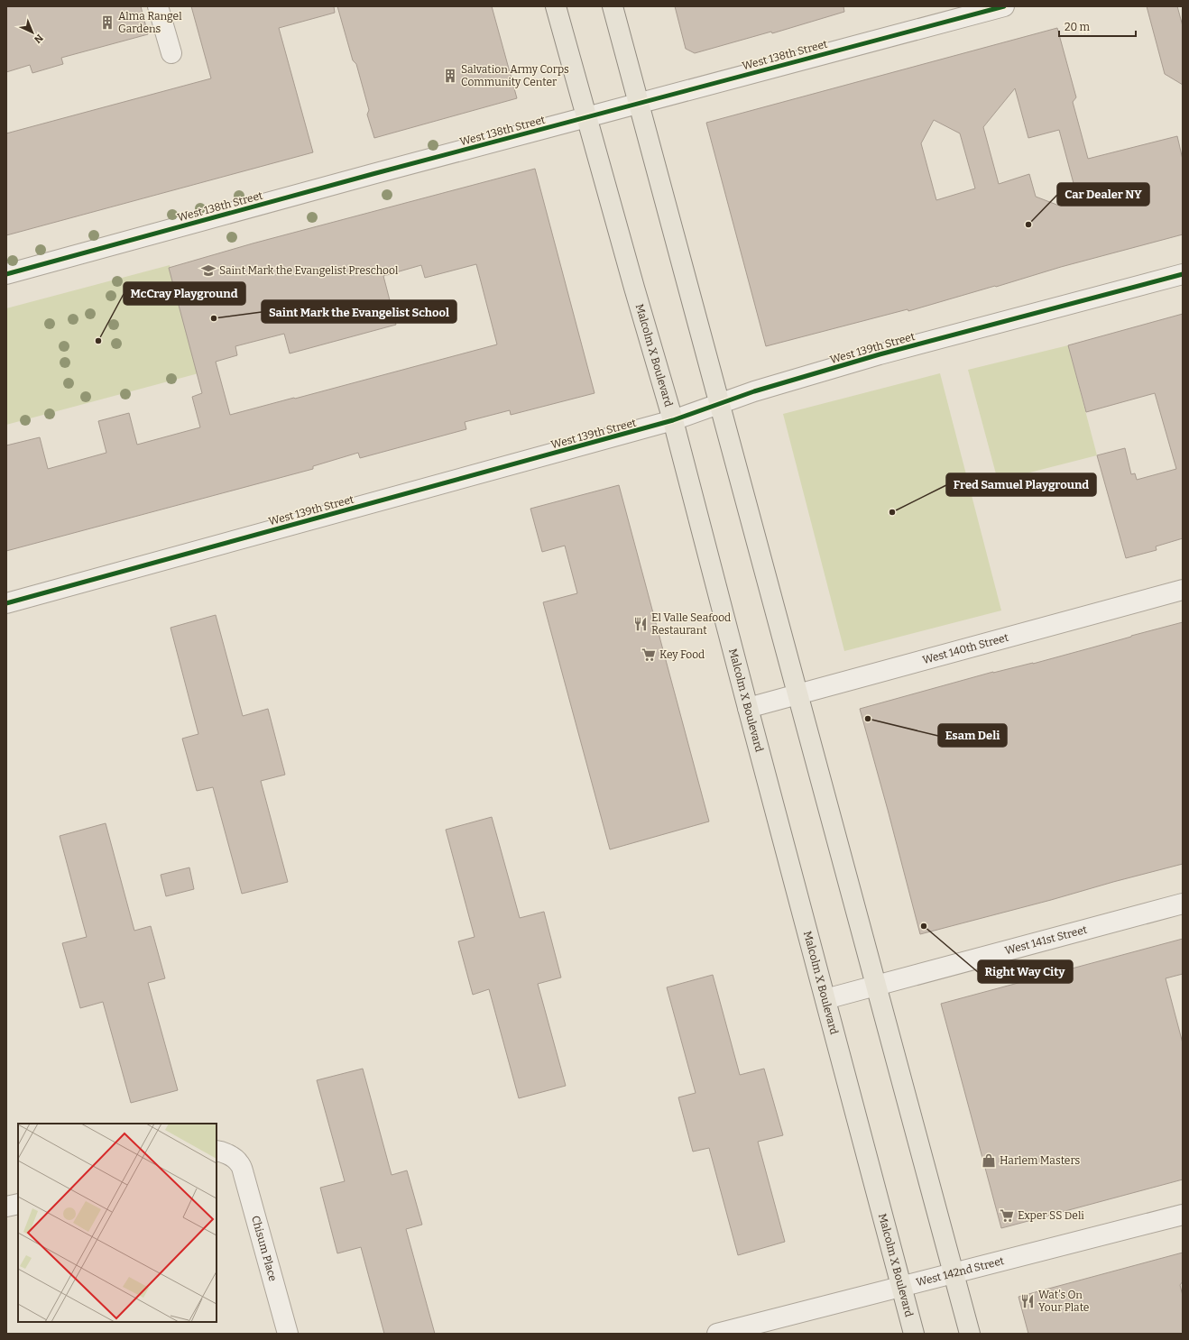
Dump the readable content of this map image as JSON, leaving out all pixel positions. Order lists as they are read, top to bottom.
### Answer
{
  "streets": {
    "main road": ["Malcolm X Boulevard"],
    "street": [
      "West 138th Street",
      "West 139th Street",
      "West 140th Street",
      "West 141st Street",
      "Chisum Place",
      "West 142nd Street"
    ]
  },
  "crossings": [
    ["West 138th Street", "Malcolm X Boulevard"],
    ["West 139th Street", "Malcolm X Boulevard"],
    ["Malcolm X Boulevard", "West 140th Street"],
    ["Malcolm X Boulevard", "West 141st Street"],
    ["Malcolm X Boulevard", "West 142nd Street"]
  ],
  "places": {
    "building": ["Alma Rangel Gardens", "Salvation Army Corps Community Center"],
    "other": [
      "Car Dealer NY",
      "Saint Mark the Evangelist School",
      "McCray Playground",
      "Fred Samuel Playground",
      "Esam Deli",
      "Right Way City"
    ],
    "school or university": ["Saint Mark the Evangelist Preschool"],
    "restaurant": ["El Valle Seafood Restaurant", "Wat's On Your Plate"],
    "supermarket": ["Key Food", "Exper SS Deli"],
    "shop": ["Harlem Masters"]
  },
  "scale_bar": "20 m",
  "north": "bottom right"
}
